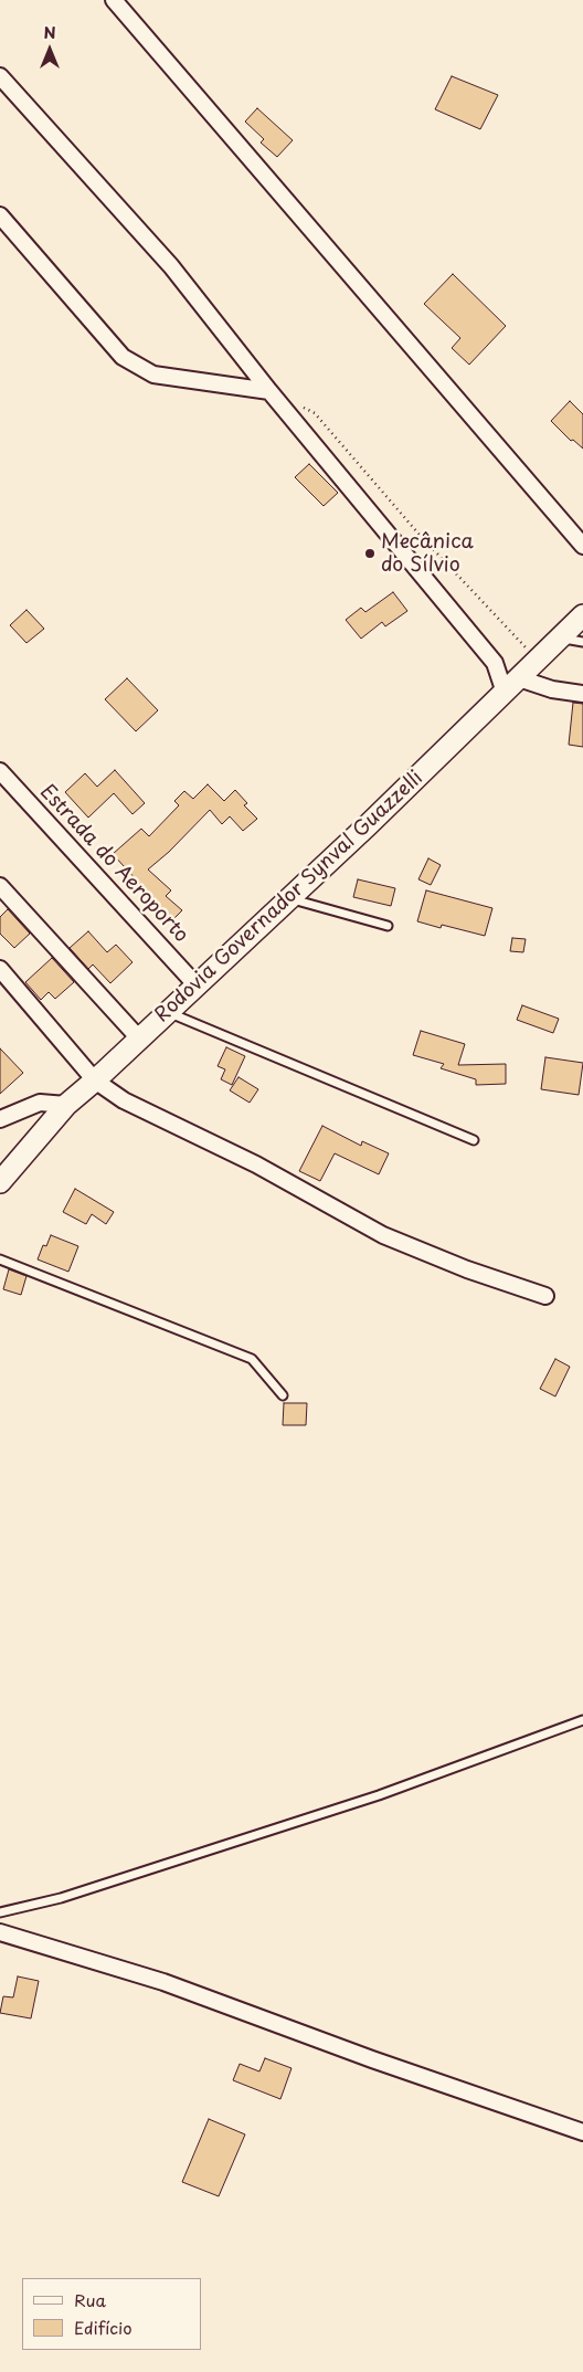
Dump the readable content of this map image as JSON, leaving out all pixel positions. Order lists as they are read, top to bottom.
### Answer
{
  "streets": {
    "main road": ["Rodovia Governador Synval Guazzelli"],
    "street": ["Estrada do Aeroporto"]
  },
  "crossings": [
    ["Estrada do Aeroporto", "Rodovia Governador Synval Guazzelli"]
  ],
  "places": ["Mecânica do Sílvio"],
  "legend": ["Rua", "Edifício"],
  "north": "top"
}
